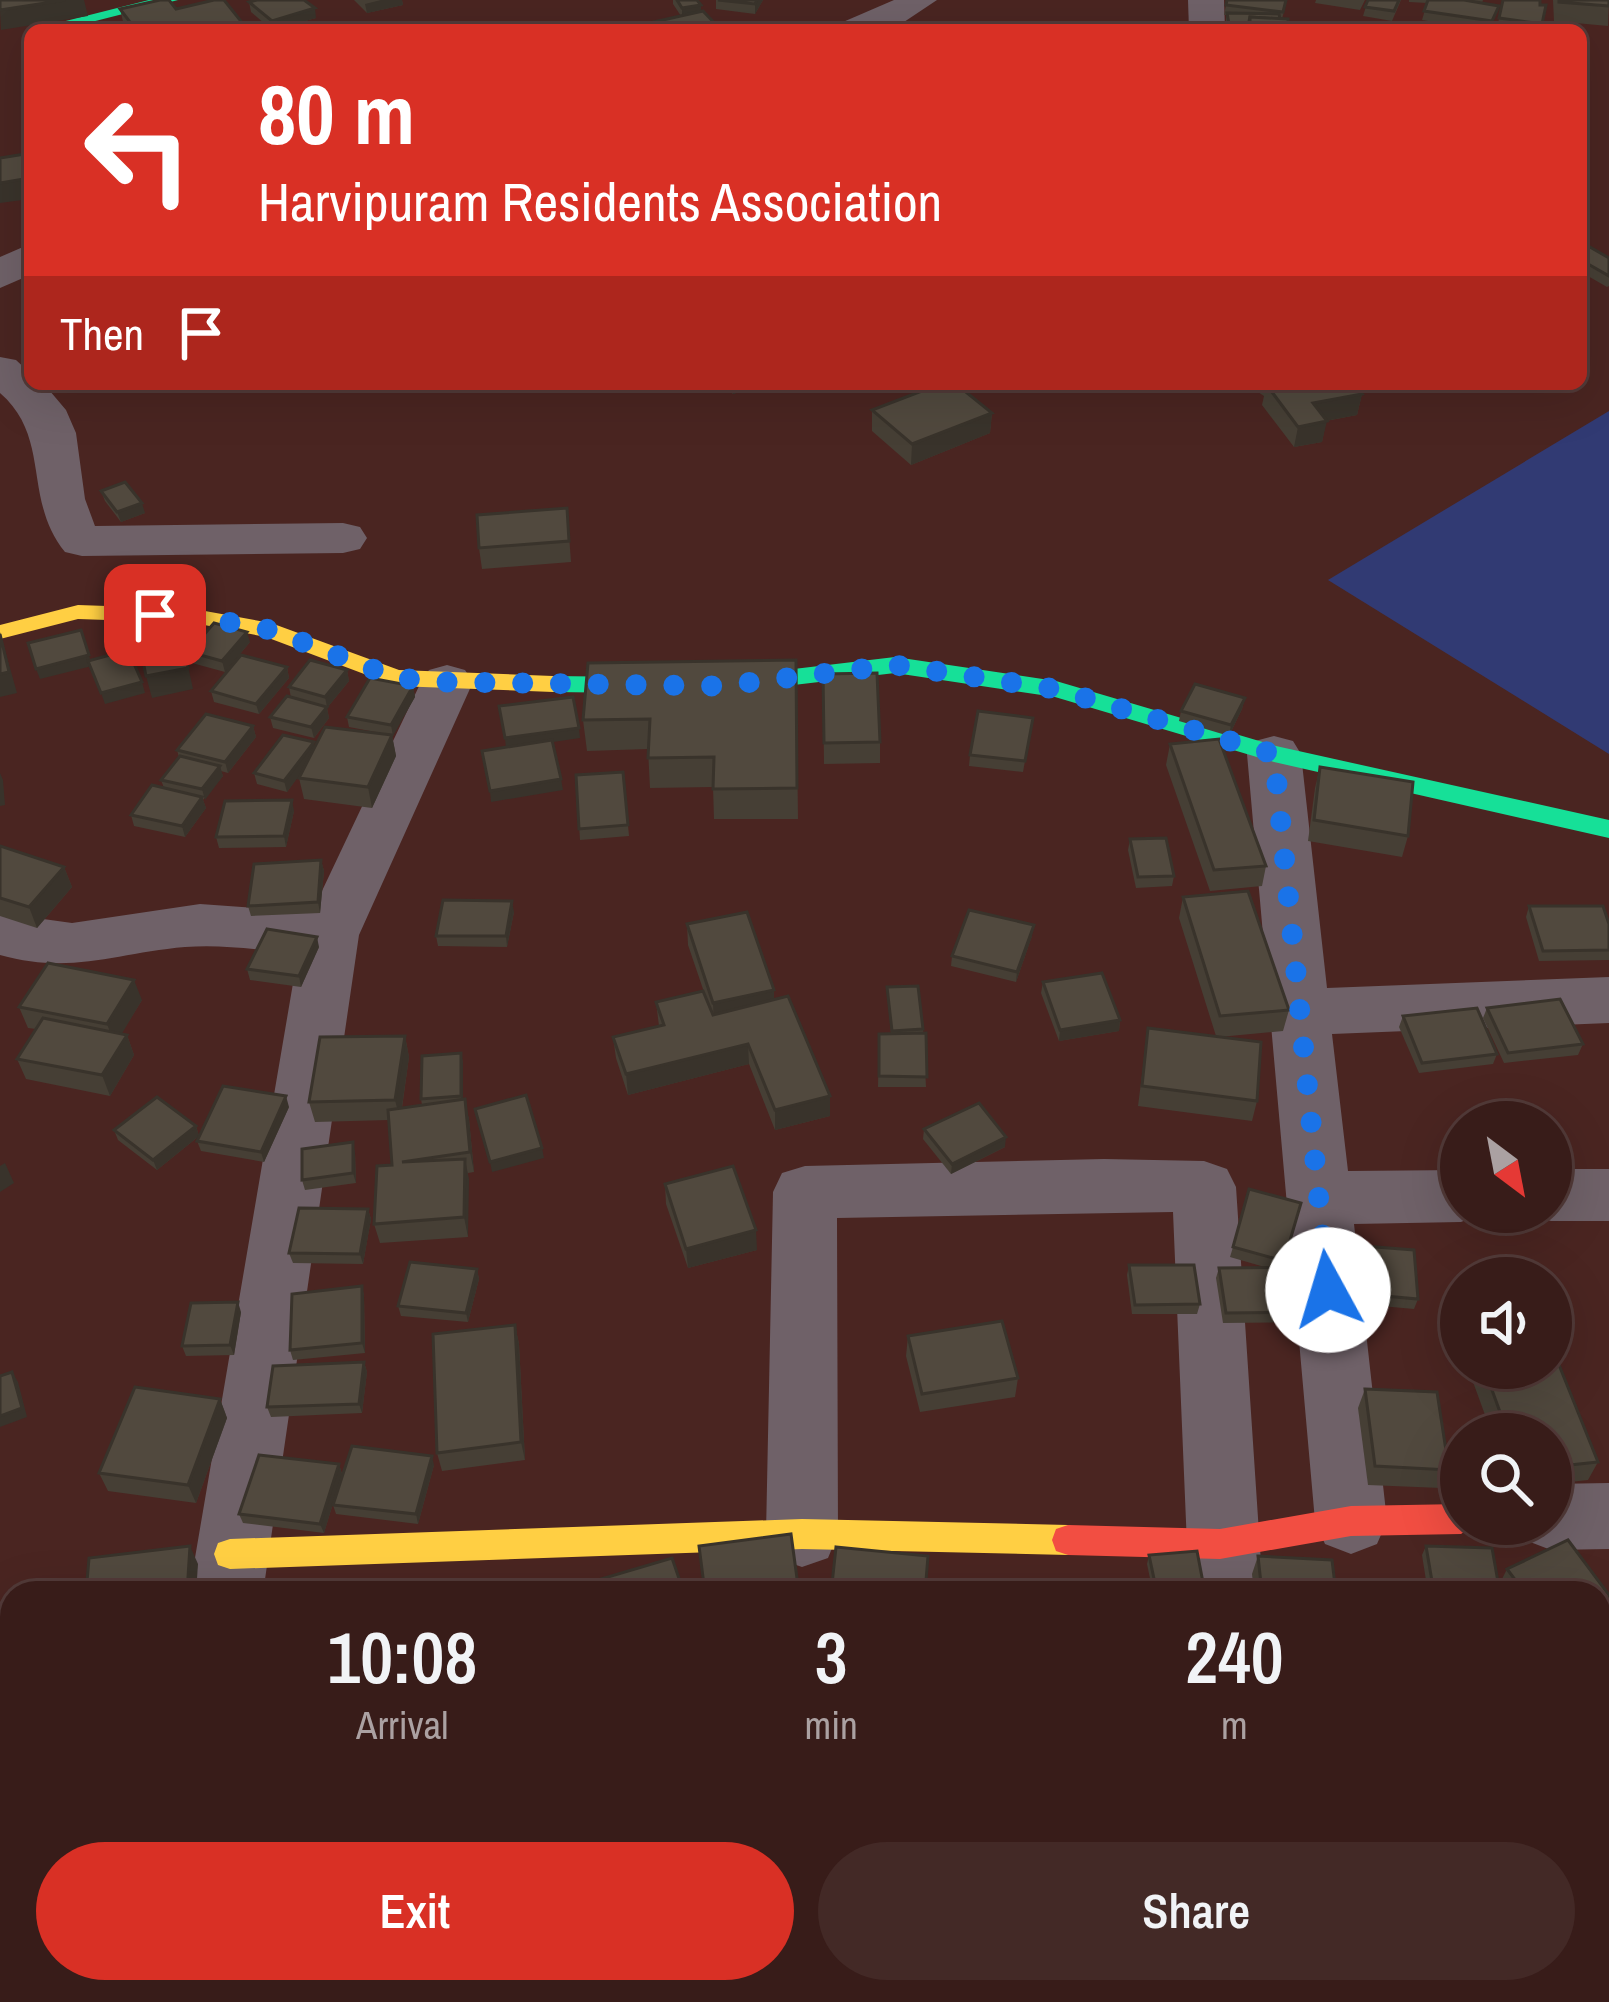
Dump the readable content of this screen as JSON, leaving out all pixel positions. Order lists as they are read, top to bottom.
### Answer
{
  "north": "bottom right",
  "page": {
    "turn": ["80 m", "Harvipuram Residents Association"],
    "then": "Then",
    "eta": [
      "10:08",
      "Arrival",
      "3",
      "min",
      "240",
      "m"
    ],
    "buttons": ["Exit", "Share"]
  }
}
